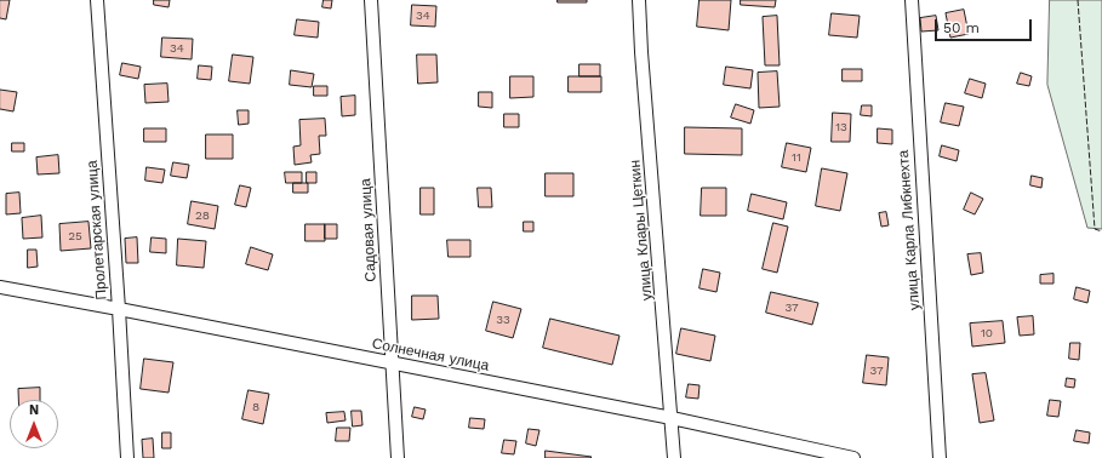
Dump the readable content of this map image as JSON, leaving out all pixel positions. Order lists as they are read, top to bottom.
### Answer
{
  "streets": {
    "street": [
      "Пролетарская улица",
      "Садовая улица",
      "улица Клары Цеткин",
      "улица Карла Либкнехта",
      "Солнечная улица"
    ]
  },
  "crossings": [
    ["Пролетарская улица", "Солнечная улица"],
    ["Садовая улица", "Солнечная улица"],
    ["улица Клары Цеткин", "Солнечная улица"]
  ],
  "house_numbers": [
    "34",
    "34",
    "13",
    "11",
    "28",
    "25",
    "37",
    "33",
    "10",
    "37",
    "8"
  ],
  "scale_bar": "50 m",
  "north": "top"
}
